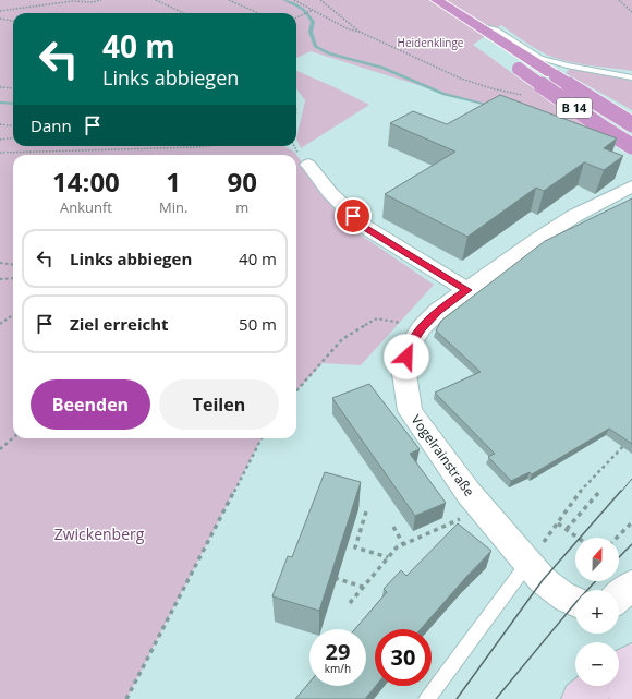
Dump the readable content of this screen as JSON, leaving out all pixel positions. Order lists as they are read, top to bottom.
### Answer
{
  "streets": {
    "highway": ["B 14"],
    "street": ["Vogelrainstraße"]
  },
  "parks": ["Heidenklinge", "Zwickenberg"],
  "north": "top",
  "page": {
    "turn": ["40 m", "Links abbiegen"],
    "then": "Dann",
    "eta": [
      "14:00",
      "Ankunft",
      "1",
      "Min.",
      "90",
      "m"
    ],
    "list": [
      {
        "name": "Links abbiegen",
        "value": "40 m"
      },
      {
        "name": "Ziel erreicht",
        "value": "50 m"
      }
    ],
    "buttons": ["Beenden", "Teilen"],
    "map_buttons": ["+", "−"],
    "speed": "29 km/h",
    "limit": "30"
  }
}
